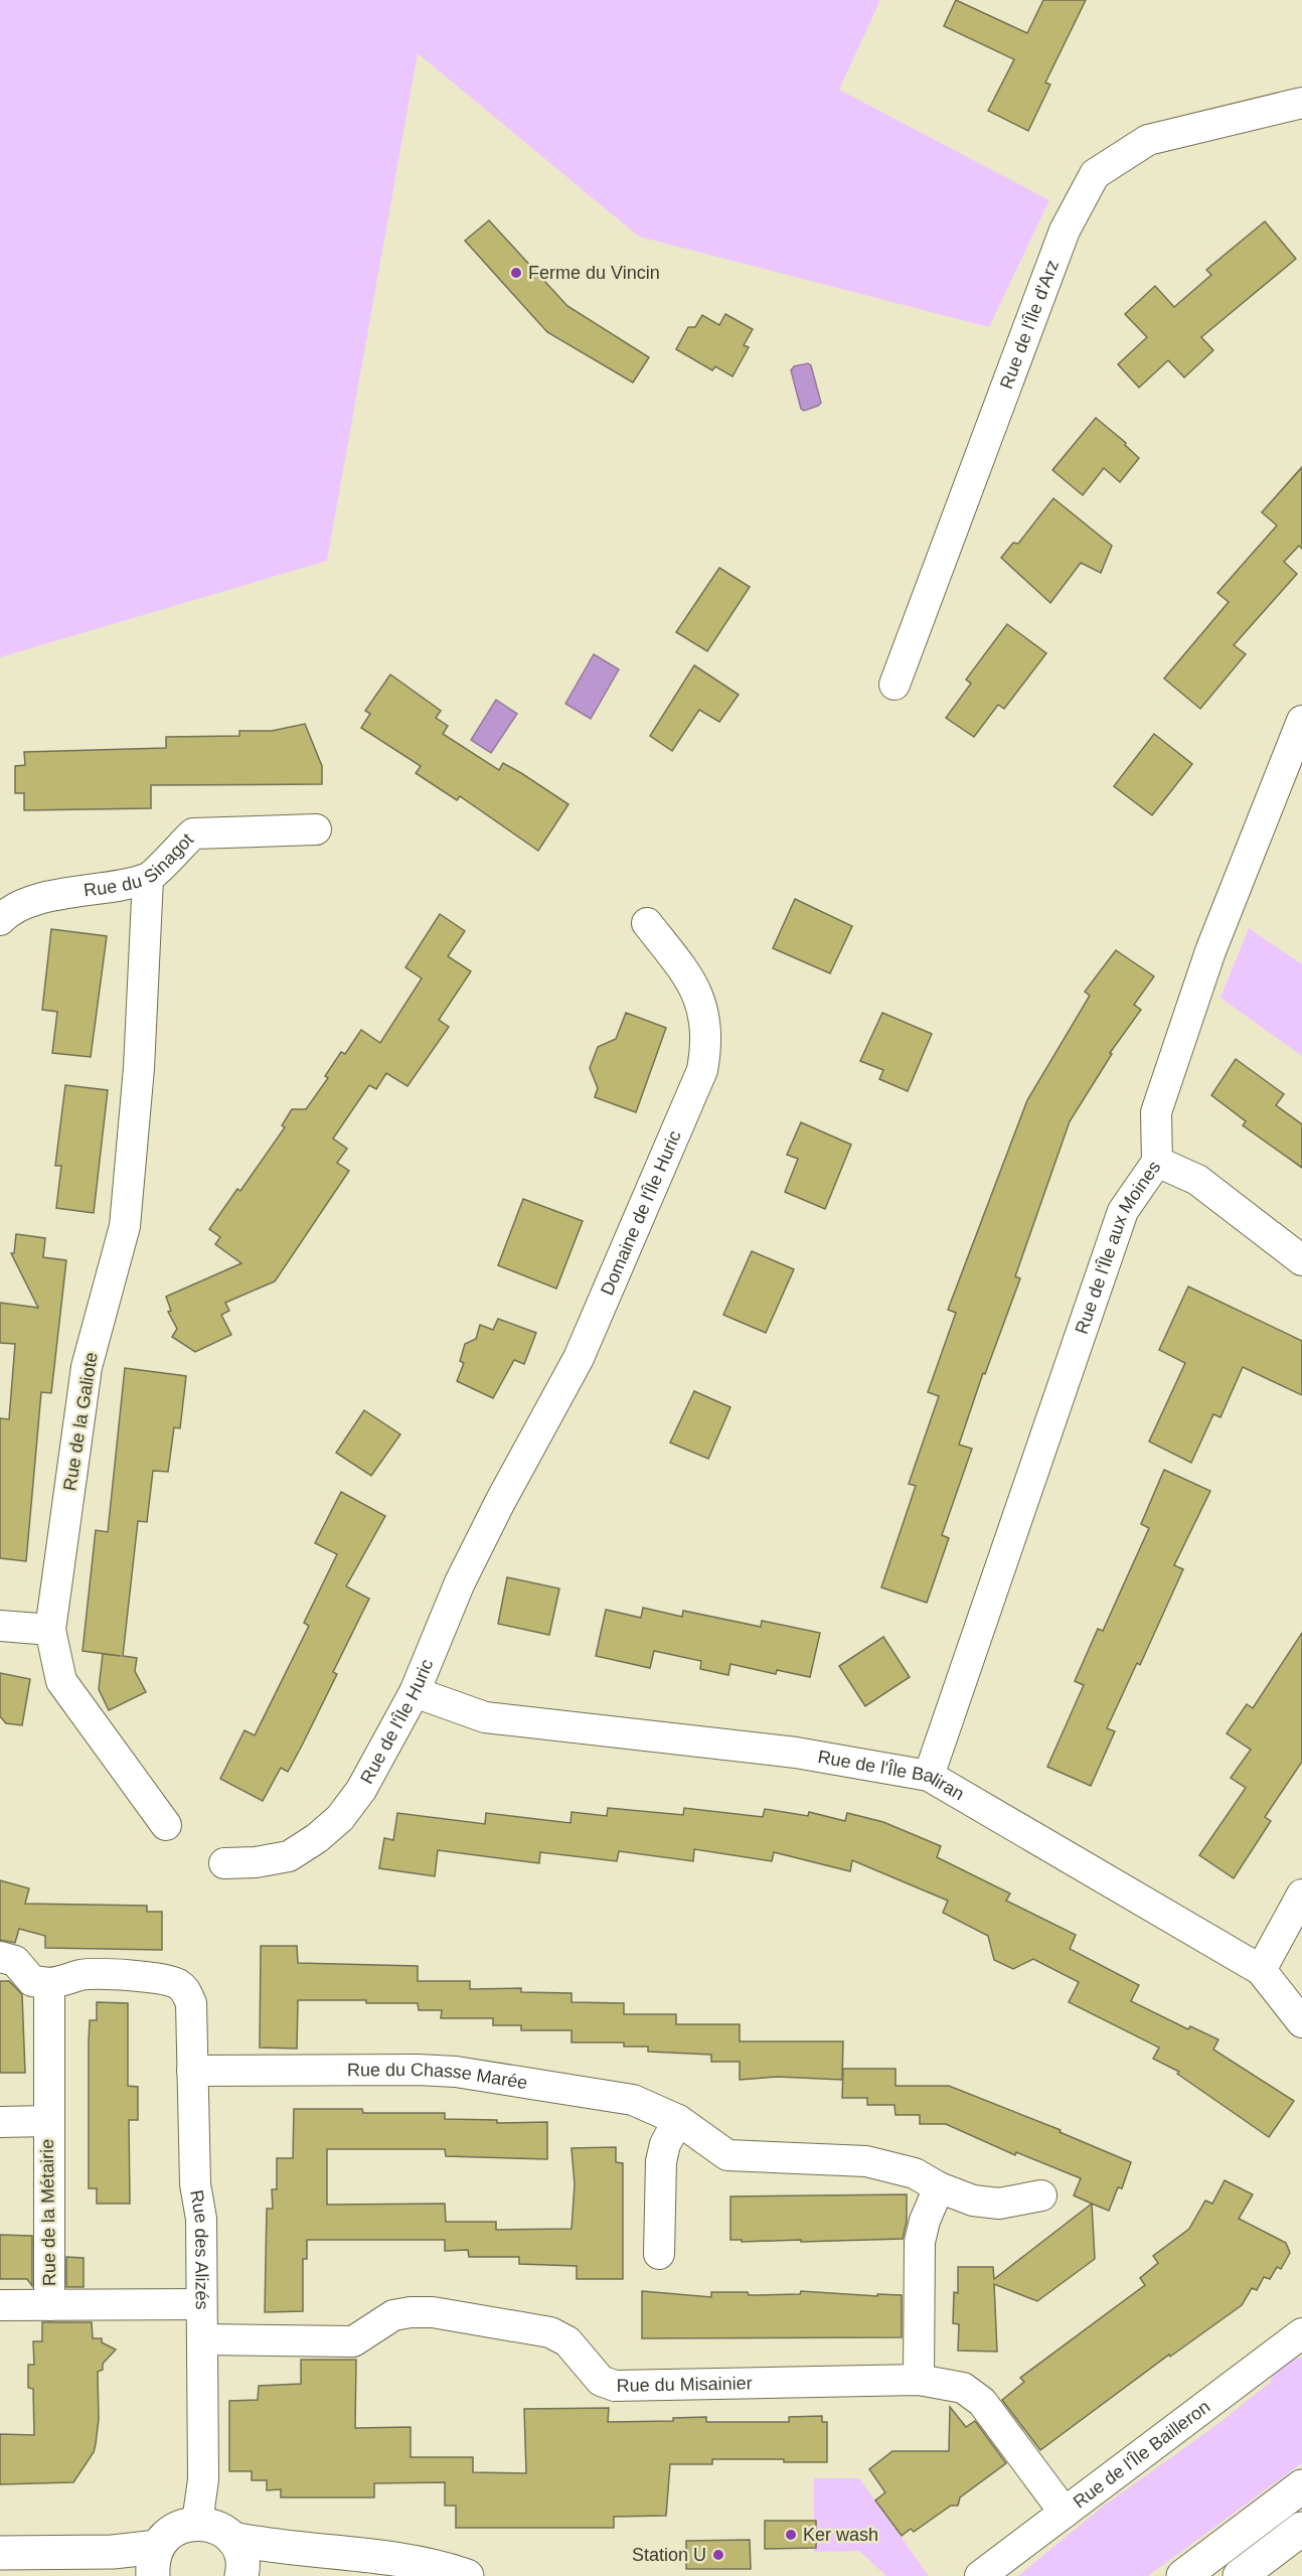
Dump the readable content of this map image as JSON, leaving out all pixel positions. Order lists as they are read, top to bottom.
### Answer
{
  "streets": {
    "street": [
      "Rue de l'Île d'Arz",
      "Rue du Sinagot",
      "Domaine de l'Île Huric",
      "Rue de l'Île aux Moines",
      "Rue de la Galiote",
      "Rue de l'Île Huric",
      "Rue de l'Île Baliran",
      "Rue du Chasse Marée",
      "Rue de la Métairie",
      "Rue des Alizés",
      "Rue du Misainier",
      "Rue de l'Île Bailleron"
    ]
  },
  "crossings": [
    ["Rue du Sinagot", "Rue de la Galiote"],
    ["Domaine de l'Île Huric", "Rue de l'Île Huric"],
    ["Rue de l'Île aux Moines", "Rue de l'Île Baliran"],
    ["Rue de l'Île Huric", "Rue de l'Île Baliran"],
    ["Rue du Chasse Marée", "Rue des Alizés"],
    ["Rue de la Métairie", "Rue des Alizés"],
    ["Rue des Alizés", "Rue du Misainier"],
    ["Rue du Misainier", "Rue de l'Île Bailleron"]
  ],
  "places": ["Ferme du Vincin", "Ker wash", "Station U"]
}
